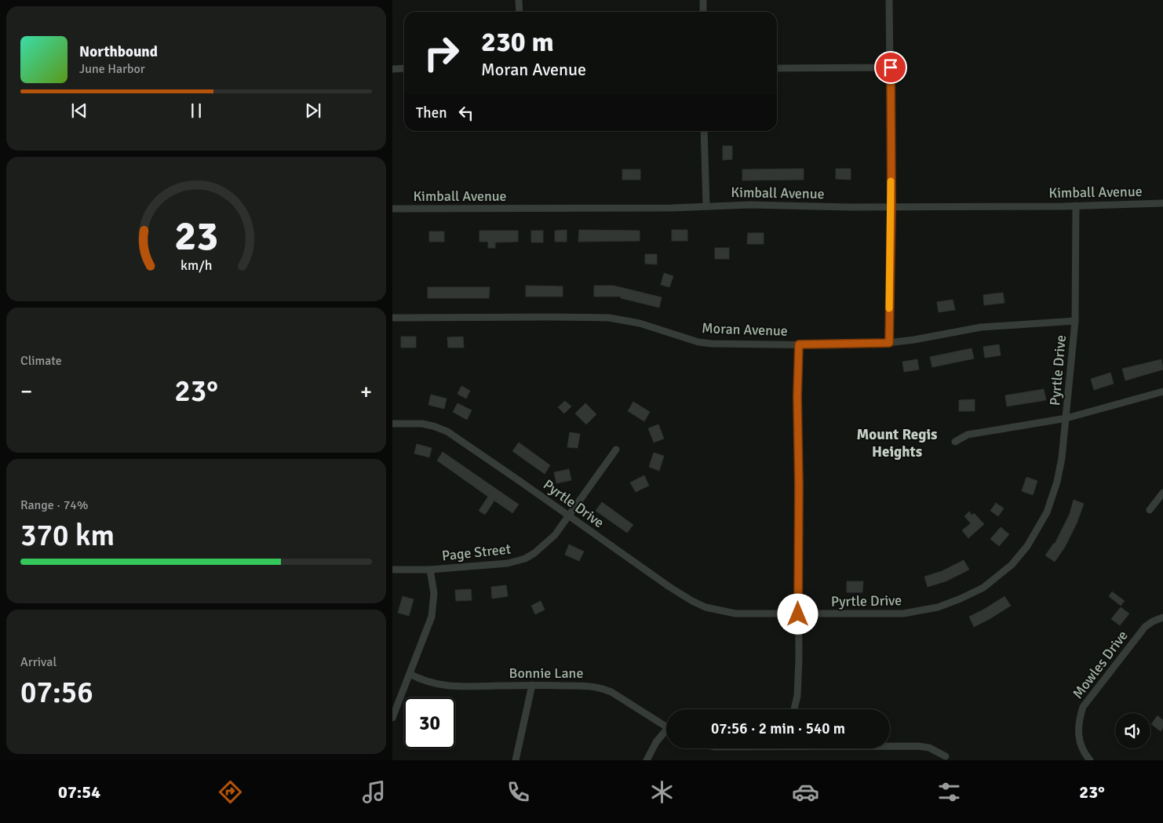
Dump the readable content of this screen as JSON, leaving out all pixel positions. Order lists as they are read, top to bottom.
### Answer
{
  "streets": {
    "street": [
      "Kimball Avenue",
      "Moran Avenue",
      "Pyrtle Drive",
      "Page Street",
      "Mowles Drive",
      "Bonnie Lane"
    ]
  },
  "crossings": [
    ["Kimball Avenue", "Pyrtle Drive"],
    ["Moran Avenue", "Pyrtle Drive"],
    ["Pyrtle Drive", "Page Street"]
  ],
  "districts": ["Mount Regis Heights"],
  "page": {
    "turn": ["230 m", "Moran Avenue"],
    "song": ["Northbound", "June Harbor"],
    "then": "Then",
    "tile": [
      "Climate",
      ["Range · 74%", "370 km"],
      ["Arrival", "07:56"]
    ],
    "heat": ["−", "23°", "+"],
    "limit": "30",
    "trip": "07:56 · 2 min · 540 m",
    "tabs": ["07:54", "23°"],
    "gauge": ["23", "km/h"]
  }
}
